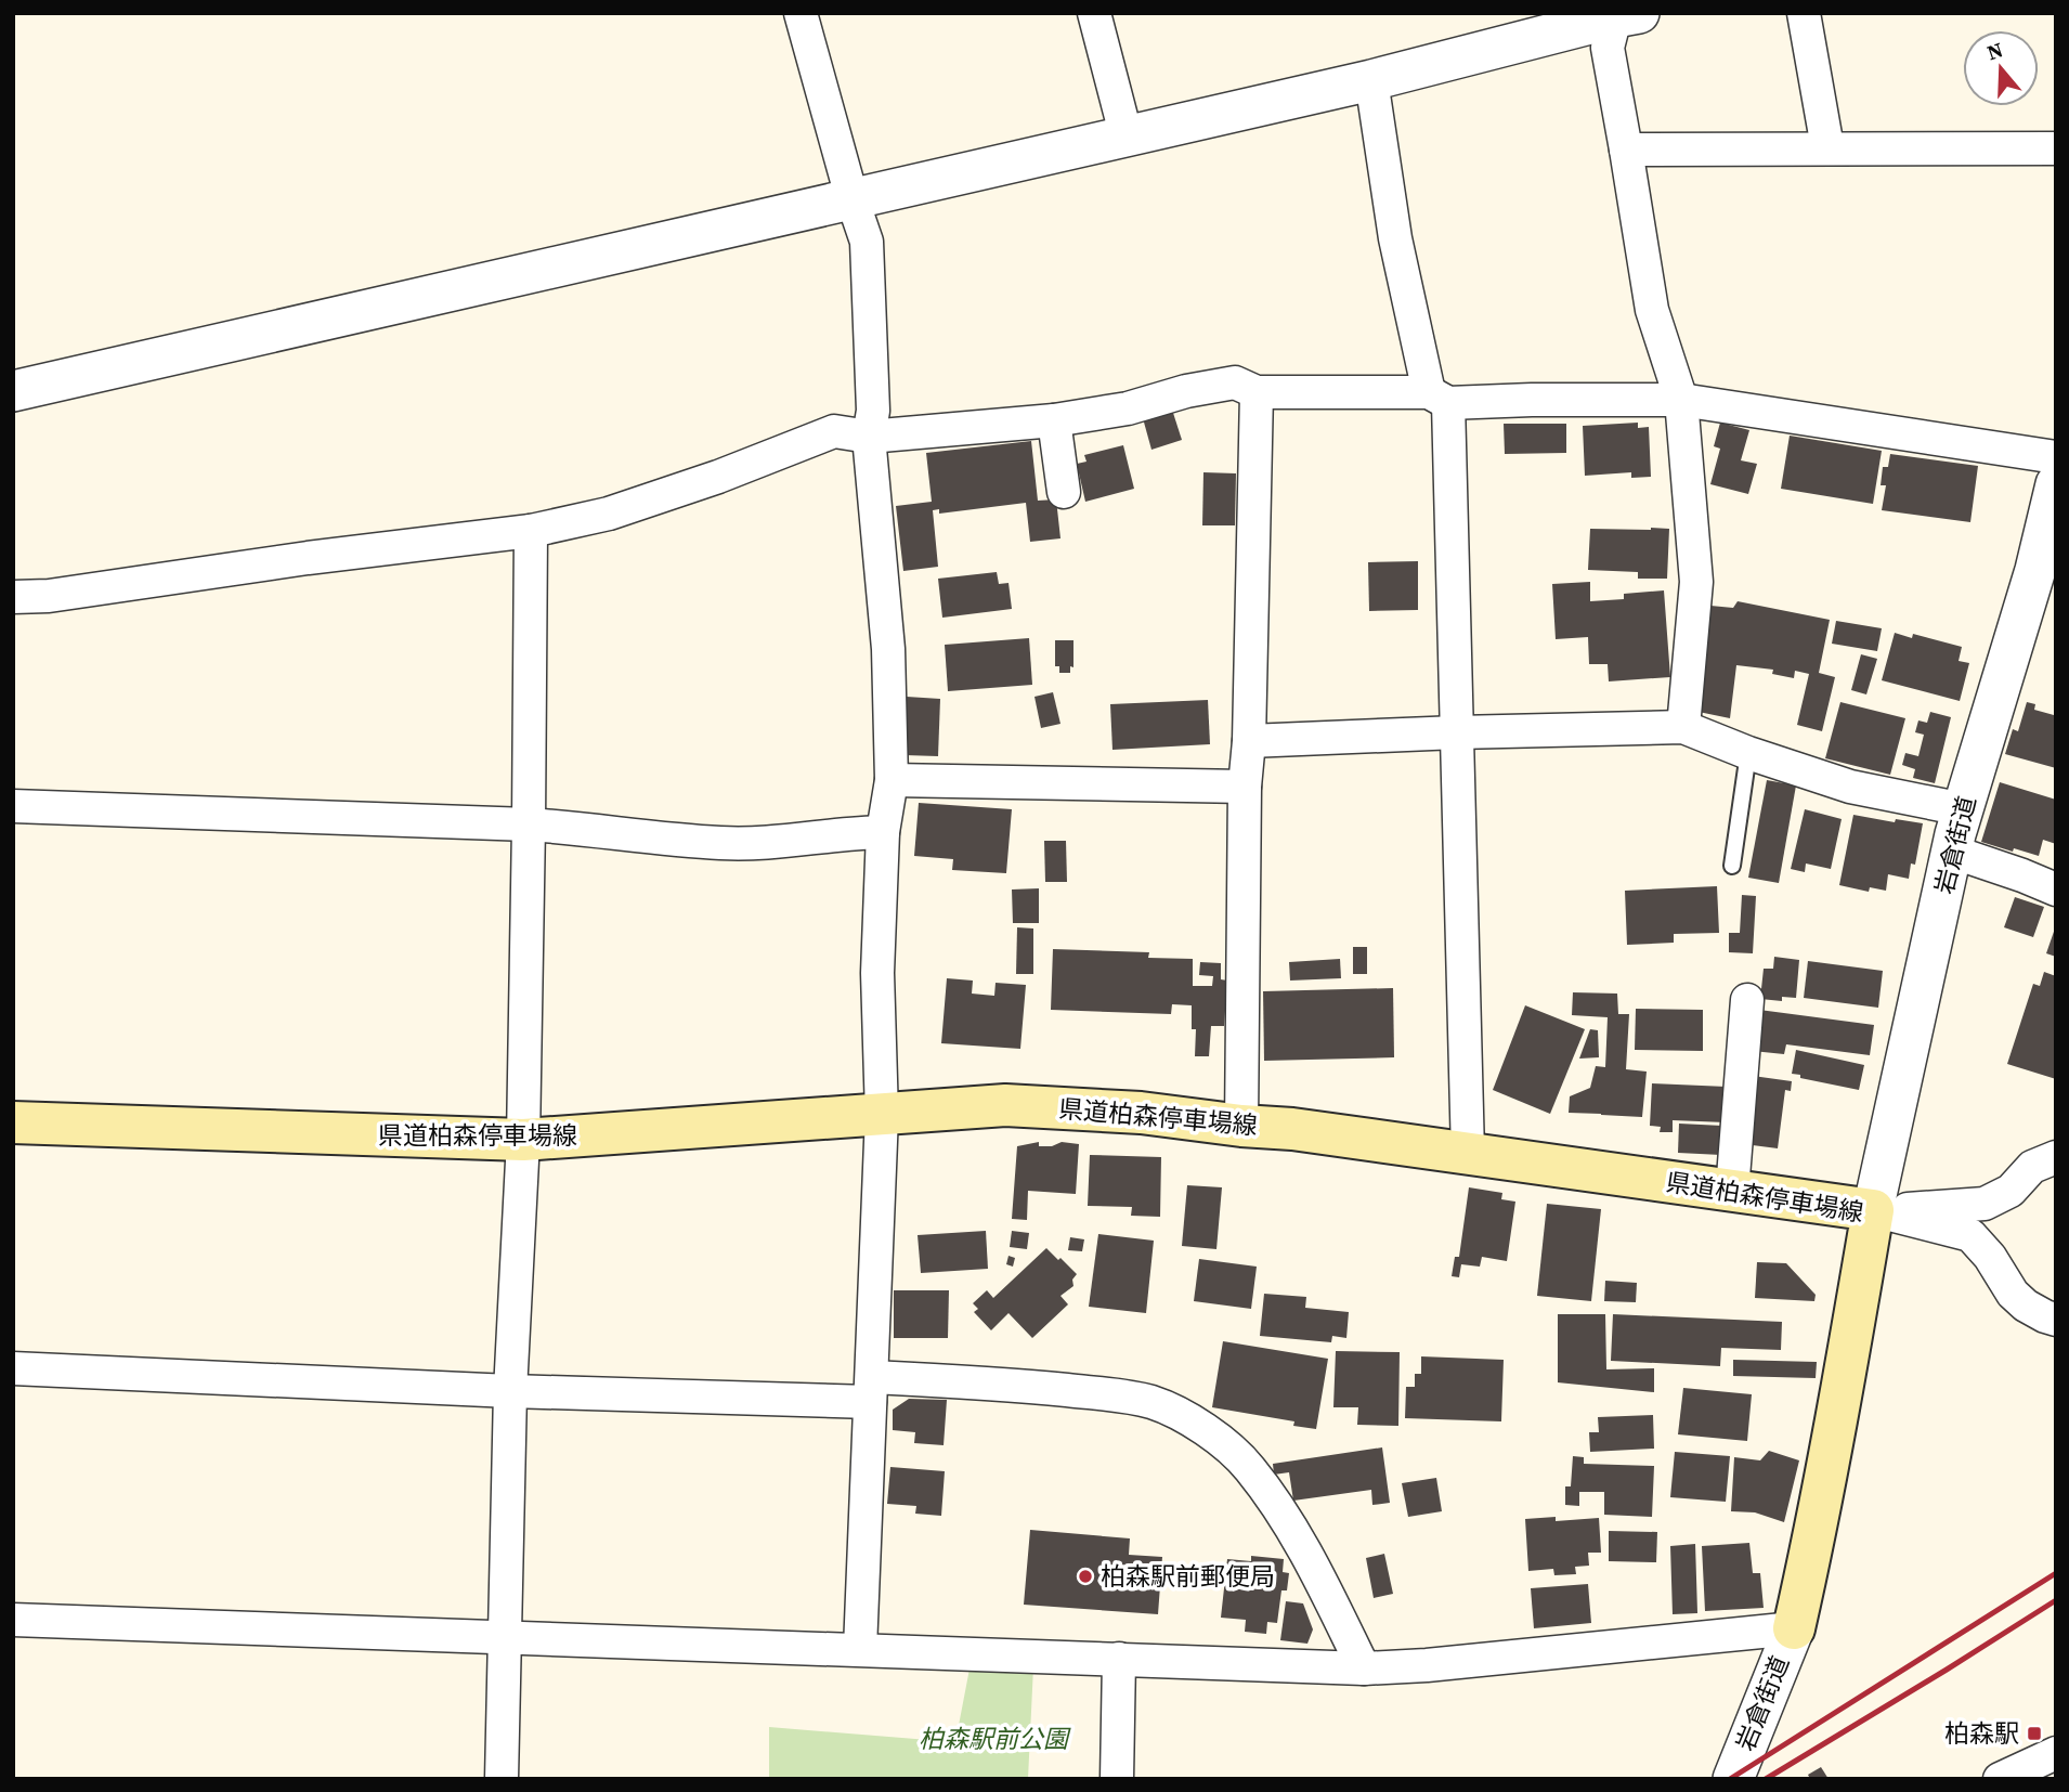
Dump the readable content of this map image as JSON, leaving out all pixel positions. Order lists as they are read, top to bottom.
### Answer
{
  "streets": {
    "main road": ["県道柏森停車場線"],
    "street": ["岩倉街道"]
  },
  "crossings": [
    ["岩倉街道", "県道柏森停車場線"]
  ],
  "parks": ["柏森駅前公園"],
  "places": {
    "other": ["柏森駅前郵便局"],
    "transit": ["柏森駅"]
  },
  "north": "top"
}
